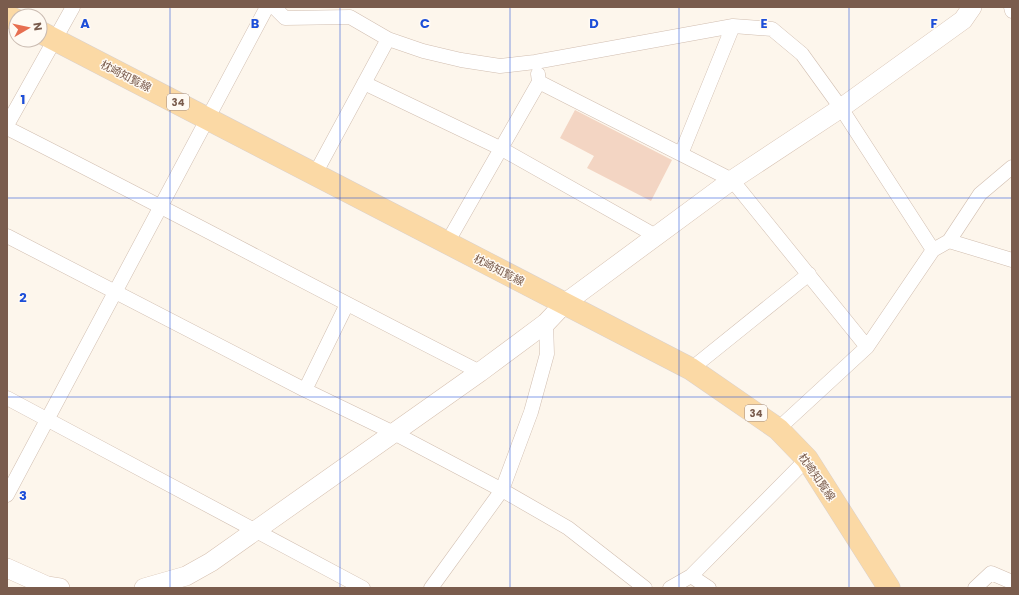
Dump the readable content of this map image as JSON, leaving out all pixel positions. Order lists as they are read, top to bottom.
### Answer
{
  "streets": {
    "main road": ["枕崎知覧線", "34"]
  },
  "north": "right",
  "grid": {
    "columns": [
      "A",
      "B",
      "C",
      "D",
      "E",
      "F"
    ],
    "rows": ["1", "2", "3"]
  }
}
